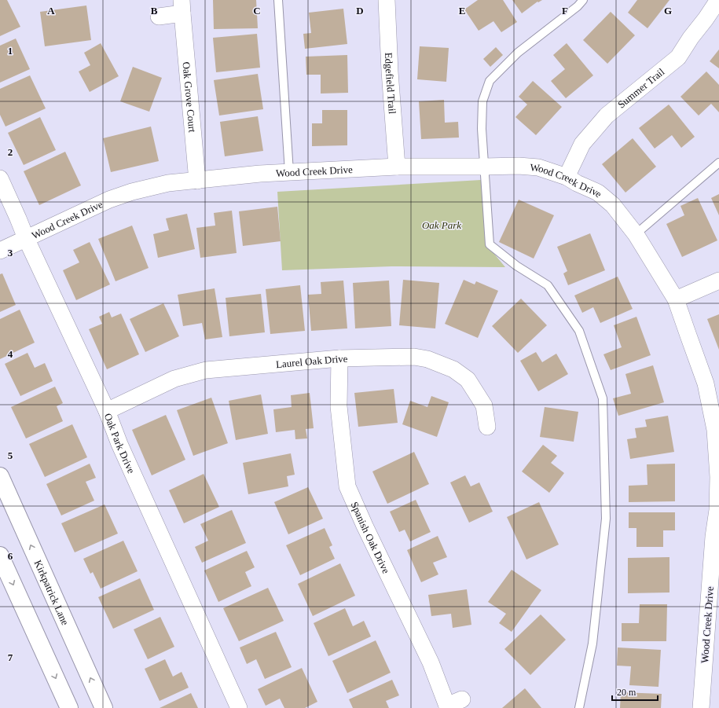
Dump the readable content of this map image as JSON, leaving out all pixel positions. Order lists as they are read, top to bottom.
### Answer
{
  "streets": {
    "street": [
      "Edgefield Trail",
      "Summer Trail",
      "Oak Grove Court",
      "Wood Creek Drive",
      "Laurel Oak Drive",
      "Oak Park Drive",
      "Spanish Oak Drive",
      "Kirkpatrick Lane"
    ]
  },
  "crossings": [
    ["Edgefield Trail", "Wood Creek Drive"],
    ["Summer Trail", "Wood Creek Drive"],
    ["Oak Grove Court", "Wood Creek Drive"],
    ["Wood Creek Drive", "Oak Park Drive"],
    ["Laurel Oak Drive", "Oak Park Drive"],
    ["Laurel Oak Drive", "Spanish Oak Drive"]
  ],
  "parks": ["Oak Park"],
  "scale_bar": "20 m",
  "grid": {
    "columns": [
      "A",
      "B",
      "C",
      "D",
      "E",
      "F",
      "G"
    ],
    "rows": [
      "1",
      "2",
      "3",
      "4",
      "5",
      "6",
      "7"
    ]
  }
}
